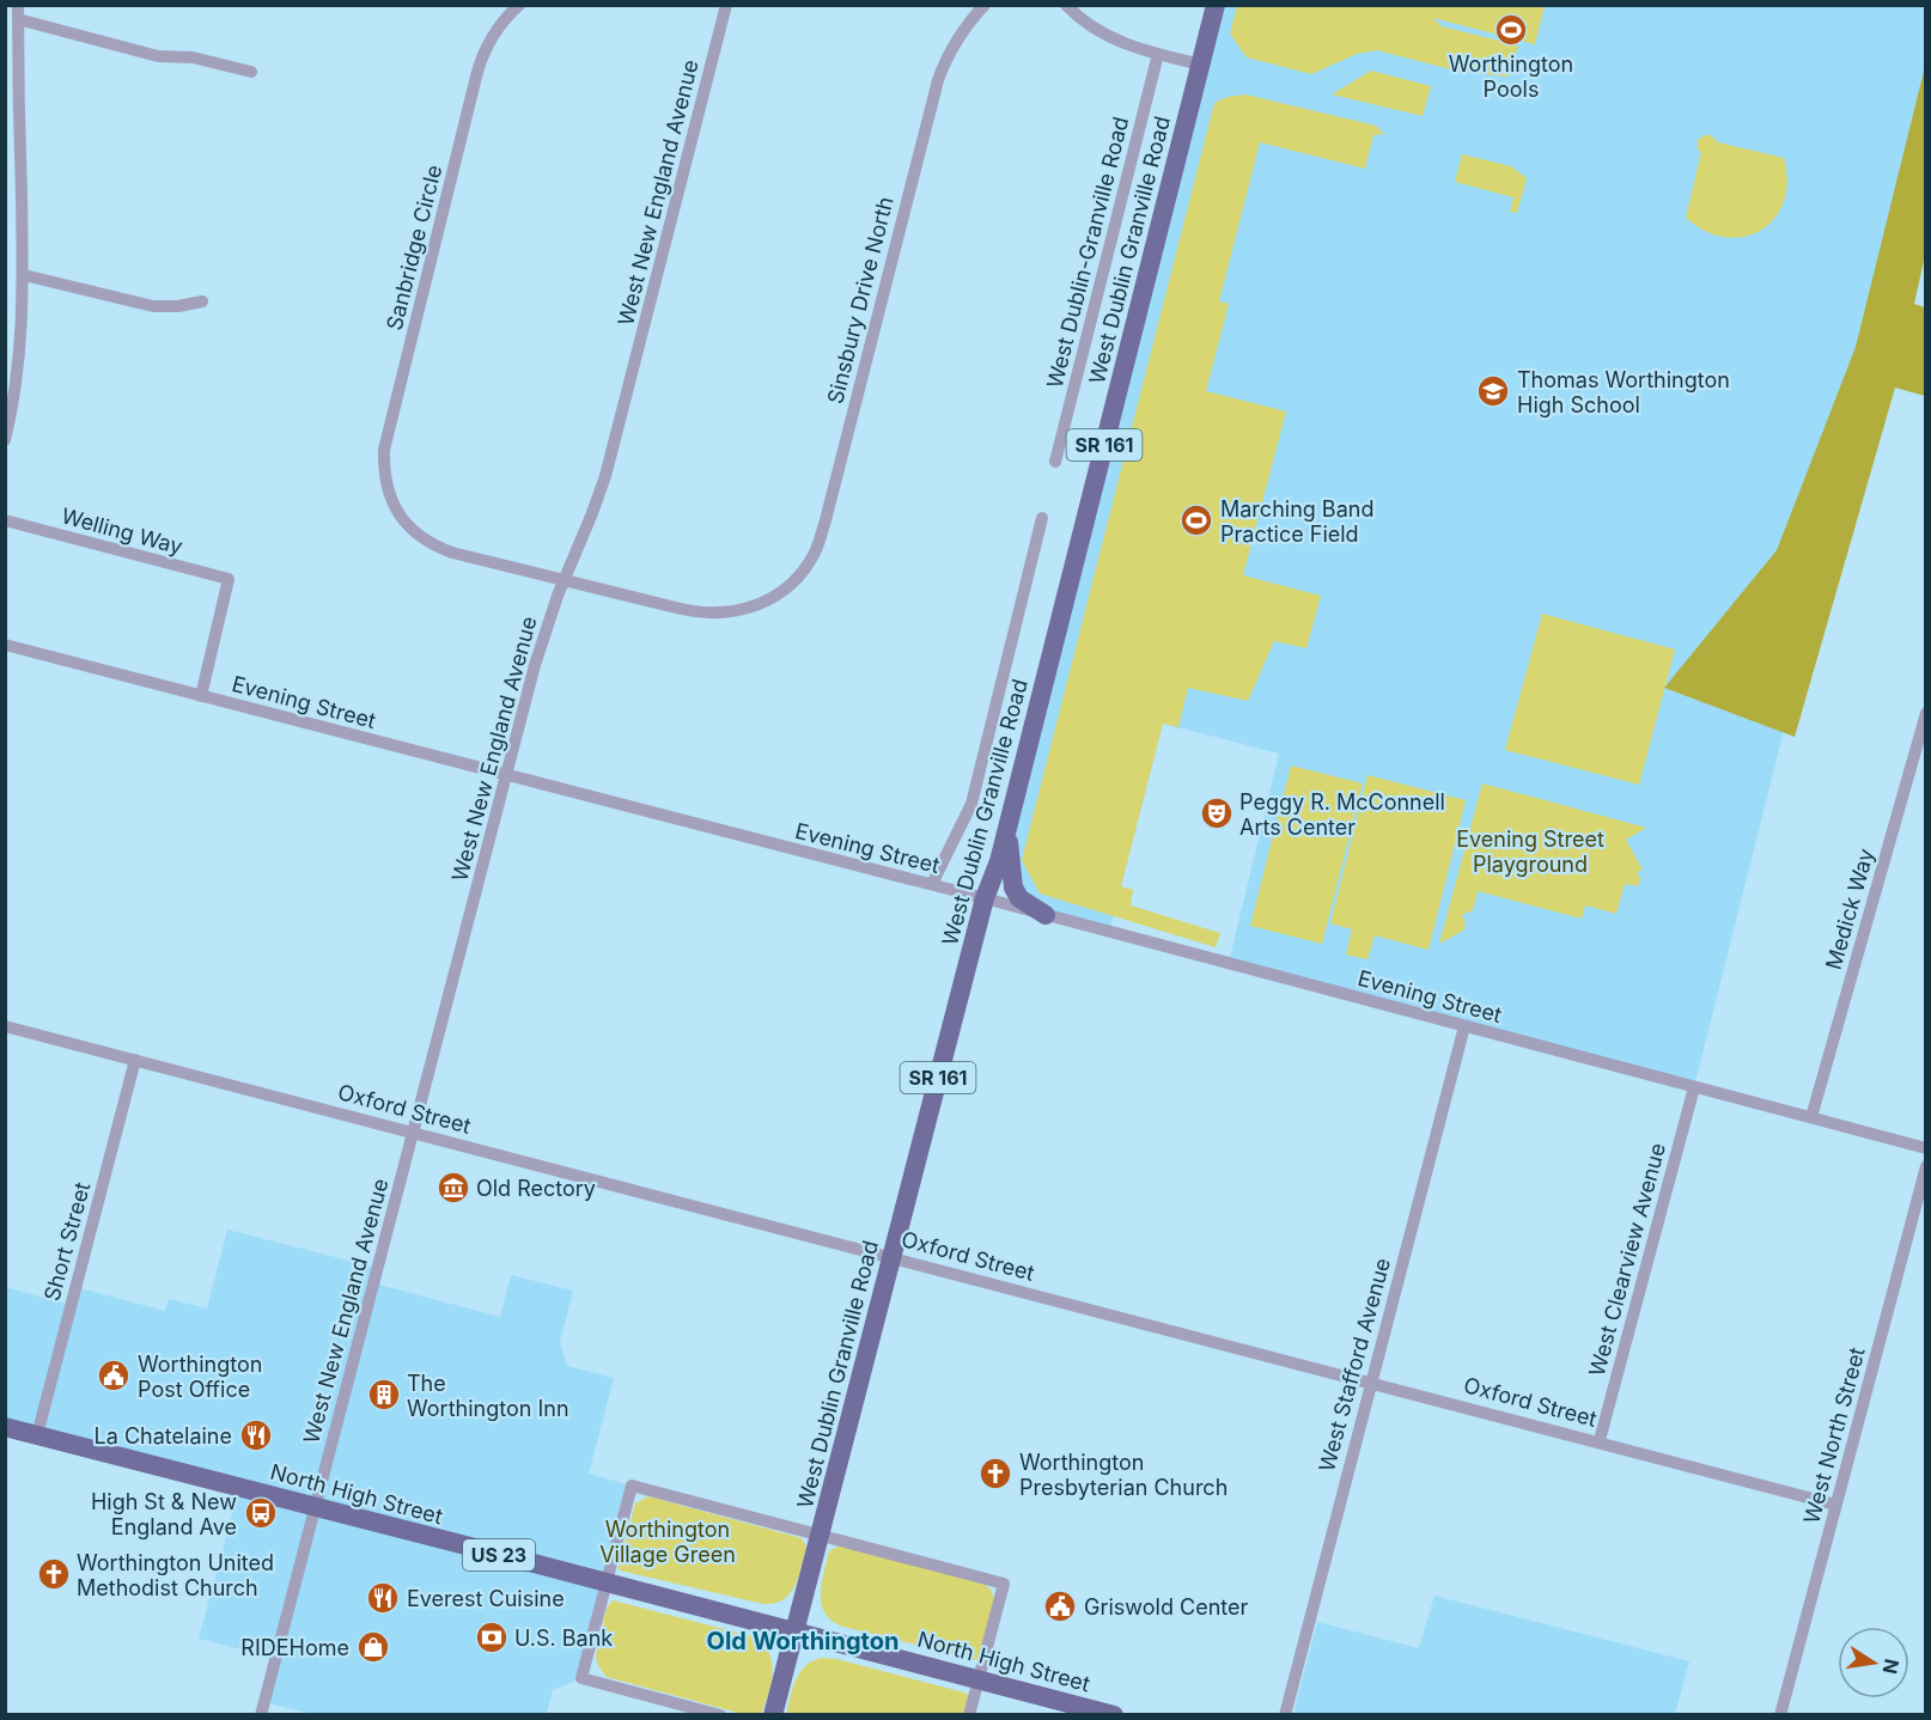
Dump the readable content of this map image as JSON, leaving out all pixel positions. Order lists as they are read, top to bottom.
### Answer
{
  "streets": {
    "main road": [
      "West Dublin Granville Road",
      "SR 161",
      "North High Street",
      "US 23"
    ],
    "street": [
      "West New England Avenue",
      "Sanbridge Circle",
      "West Dublin-Granville Road",
      "Sinsbury Drive North",
      "Welling Way",
      "Evening Street",
      "Medick Way",
      "Oxford Street",
      "Short Street",
      "West Clearview Avenue",
      "West Stafford Avenue",
      "West North Street"
    ]
  },
  "crossings": [
    ["West New England Avenue", "Sanbridge Circle"],
    ["West New England Avenue", "Sinsbury Drive North"],
    ["West New England Avenue", "Evening Street"],
    ["West New England Avenue", "Oxford Street"],
    ["West New England Avenue", "North High Street"],
    ["Sanbridge Circle", "Sinsbury Drive North"],
    ["West Dublin Granville Road", "SR 161"],
    ["West Dublin Granville Road", "Evening Street"],
    ["West Dublin Granville Road", "Oxford Street"],
    ["West Dublin Granville Road", "North High Street"],
    ["SR 161", "North High Street"],
    ["Welling Way", "Evening Street"],
    ["Evening Street", "Medick Way"],
    ["Evening Street", "West Clearview Avenue"],
    ["Evening Street", "West Stafford Avenue"],
    ["Oxford Street", "Short Street"],
    ["Oxford Street", "West Clearview Avenue"],
    ["Oxford Street", "West Stafford Avenue"],
    ["Oxford Street", "West North Street"],
    ["Short Street", "North High Street"]
  ],
  "districts": ["Old Worthington"],
  "parks": ["Evening Street Playground", "Worthington Village Green"],
  "places": {
    "sports": ["Worthington Pools", "Marching Band Practice Field"],
    "school or university": ["Thomas Worthington High School"],
    "theatre": ["Peggy R. McConnell Arts Center"],
    "museum": ["Old Rectory"],
    "public building": ["Worthington Post Office", "Griswold Center"],
    "building": ["The Worthington Inn"],
    "restaurant": ["La Chatelaine", "Everest Cuisine"],
    "church": ["Worthington Presbyterian Church", "Worthington United Methodist Church"],
    "bus stop": ["High St & New England Ave"],
    "bank": ["U.S. Bank"],
    "shop": ["RIDEHome"]
  },
  "north": "right"
}
